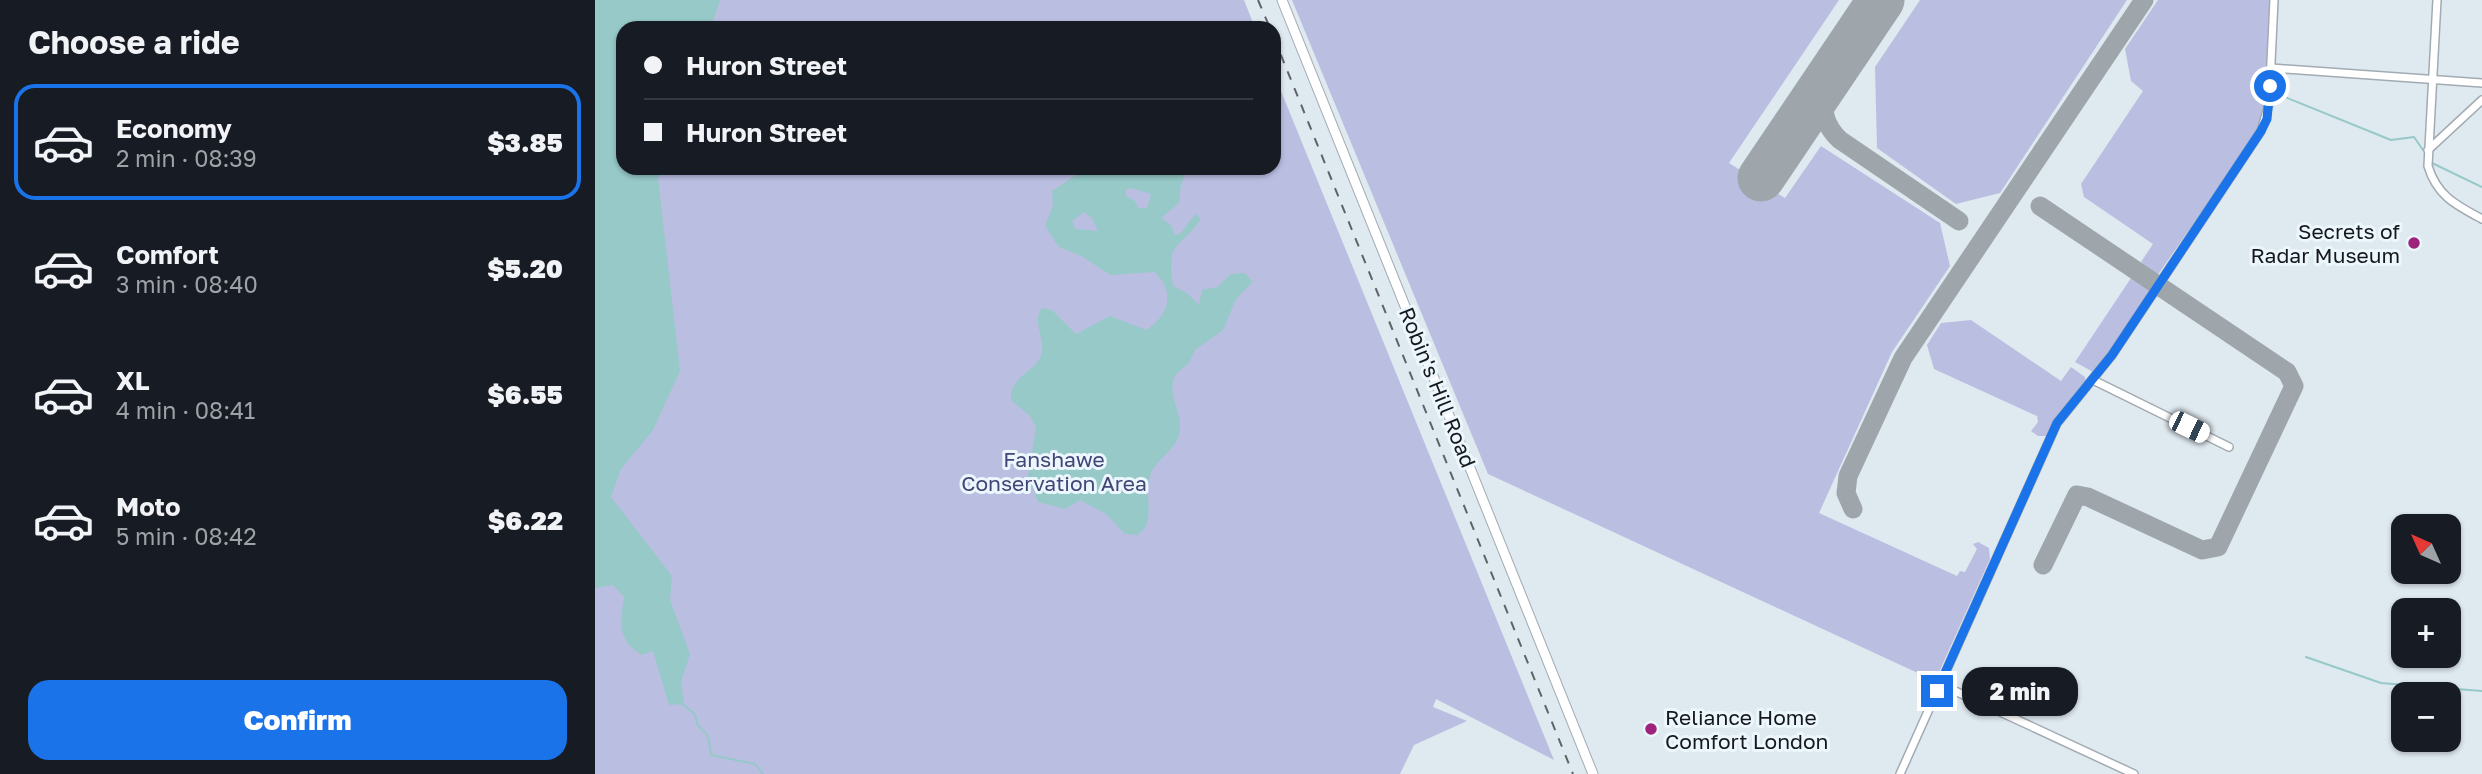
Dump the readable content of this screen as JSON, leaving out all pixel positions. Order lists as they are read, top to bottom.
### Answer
{
  "streets": {
    "main road": ["Robin's Hill Road"]
  },
  "parks": ["Fanshawe Conservation Area"],
  "places": ["Secrets of Radar Museum", "Reliance Home Comfort London"],
  "north": "top left",
  "page": {
    "heading": "Choose a ride",
    "banner": ["Huron Street", "Huron Street"],
    "list": [
      {
        "name": "Economy",
        "note": "2 min · 08:39",
        "value": "$3.85"
      },
      {
        "name": "Comfort",
        "note": "3 min · 08:40",
        "value": "$5.20"
      },
      {
        "name": "XL",
        "note": "4 min · 08:41",
        "value": "$6.55"
      },
      {
        "name": "Moto",
        "note": "5 min · 08:42",
        "value": "$6.22"
      }
    ],
    "map_buttons": ["+", "−"],
    "buttons": "Confirm",
    "bubble": "2 min"
  }
}
